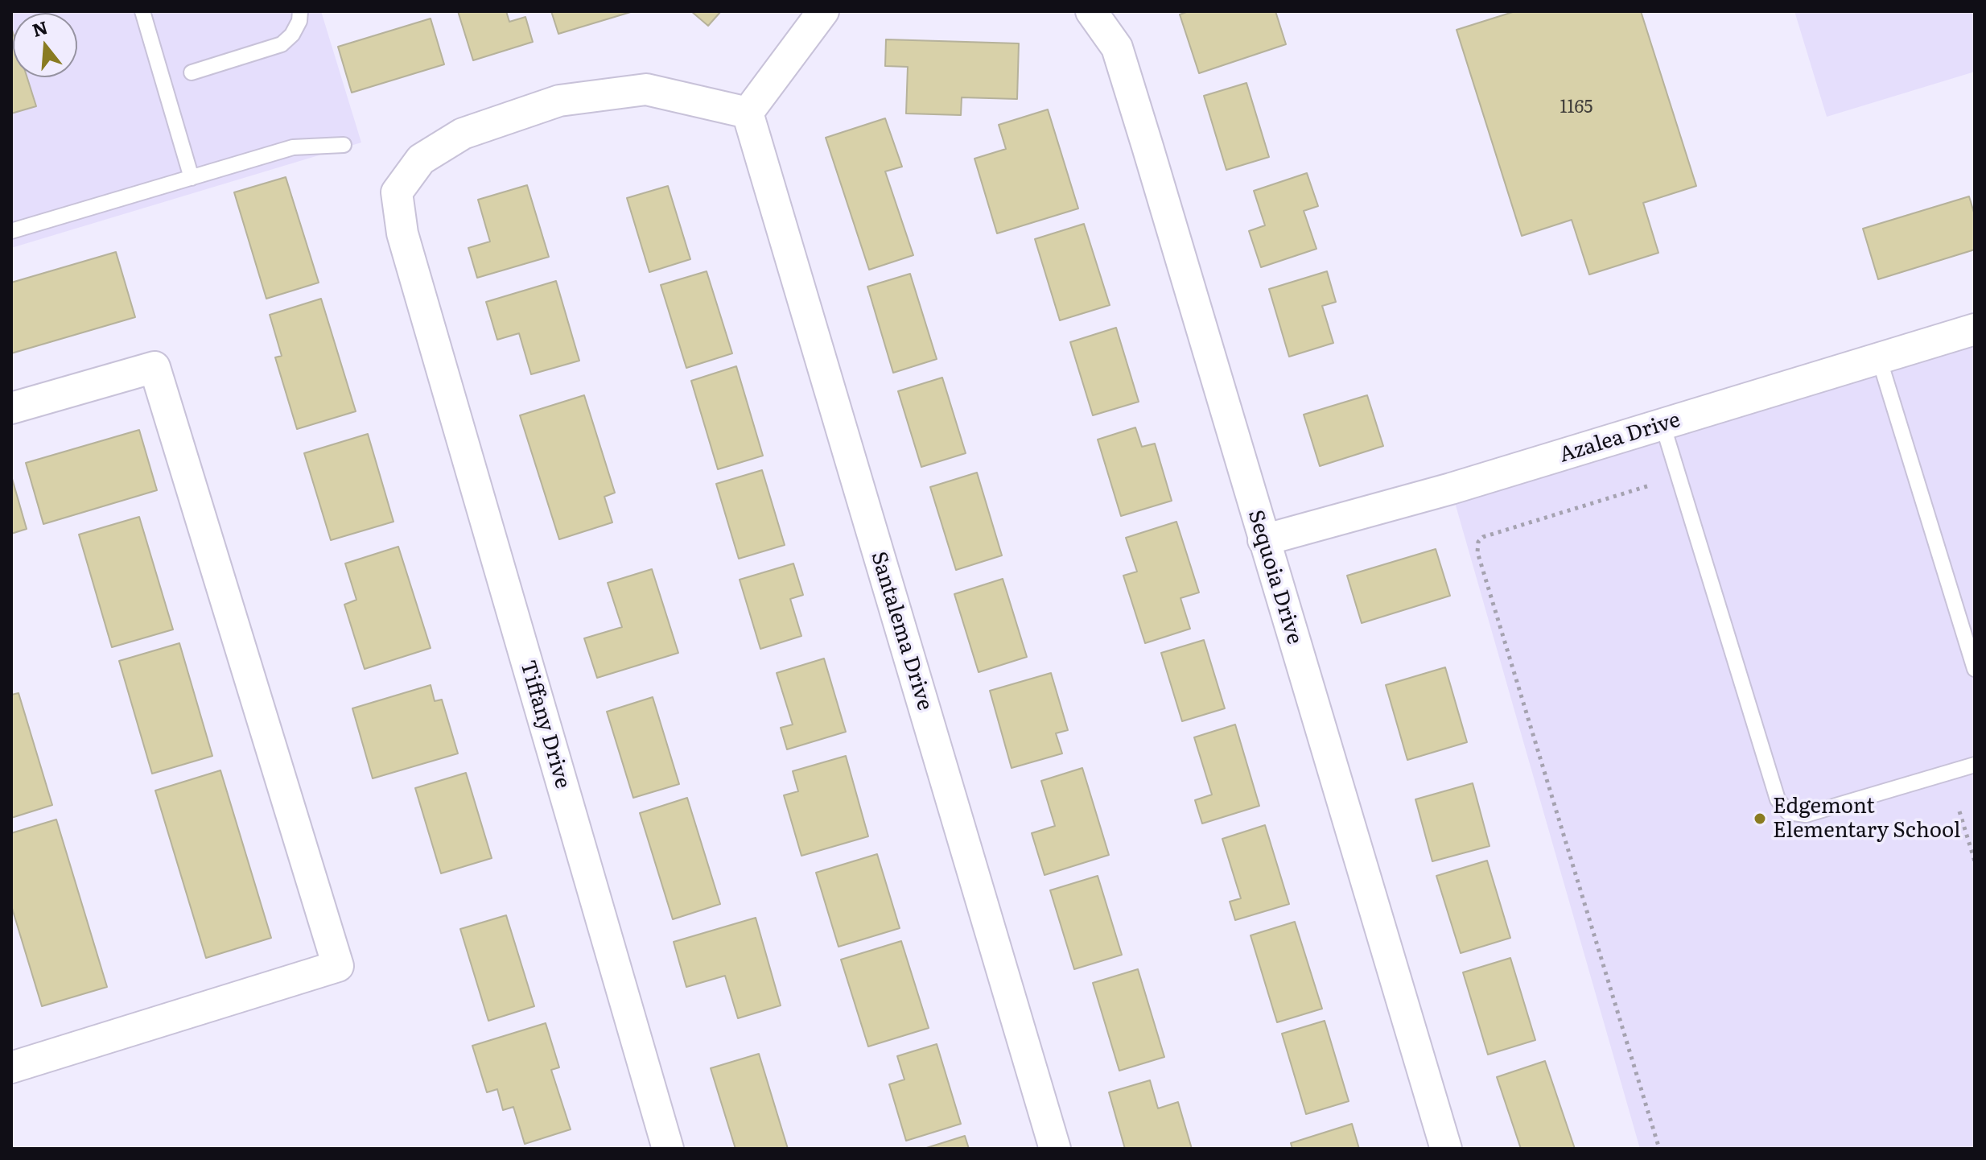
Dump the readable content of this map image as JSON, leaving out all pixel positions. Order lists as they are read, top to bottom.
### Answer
{
  "streets": {
    "street": [
      "Azalea Drive",
      "Sequoia Drive",
      "Santalema Drive",
      "Tiffany Drive"
    ]
  },
  "crossings": [
    ["Azalea Drive", "Sequoia Drive"],
    ["Santalema Drive", "Tiffany Drive"]
  ],
  "places": ["Edgemont Elementary School"],
  "house_numbers": ["1165"],
  "north": "top"
}
